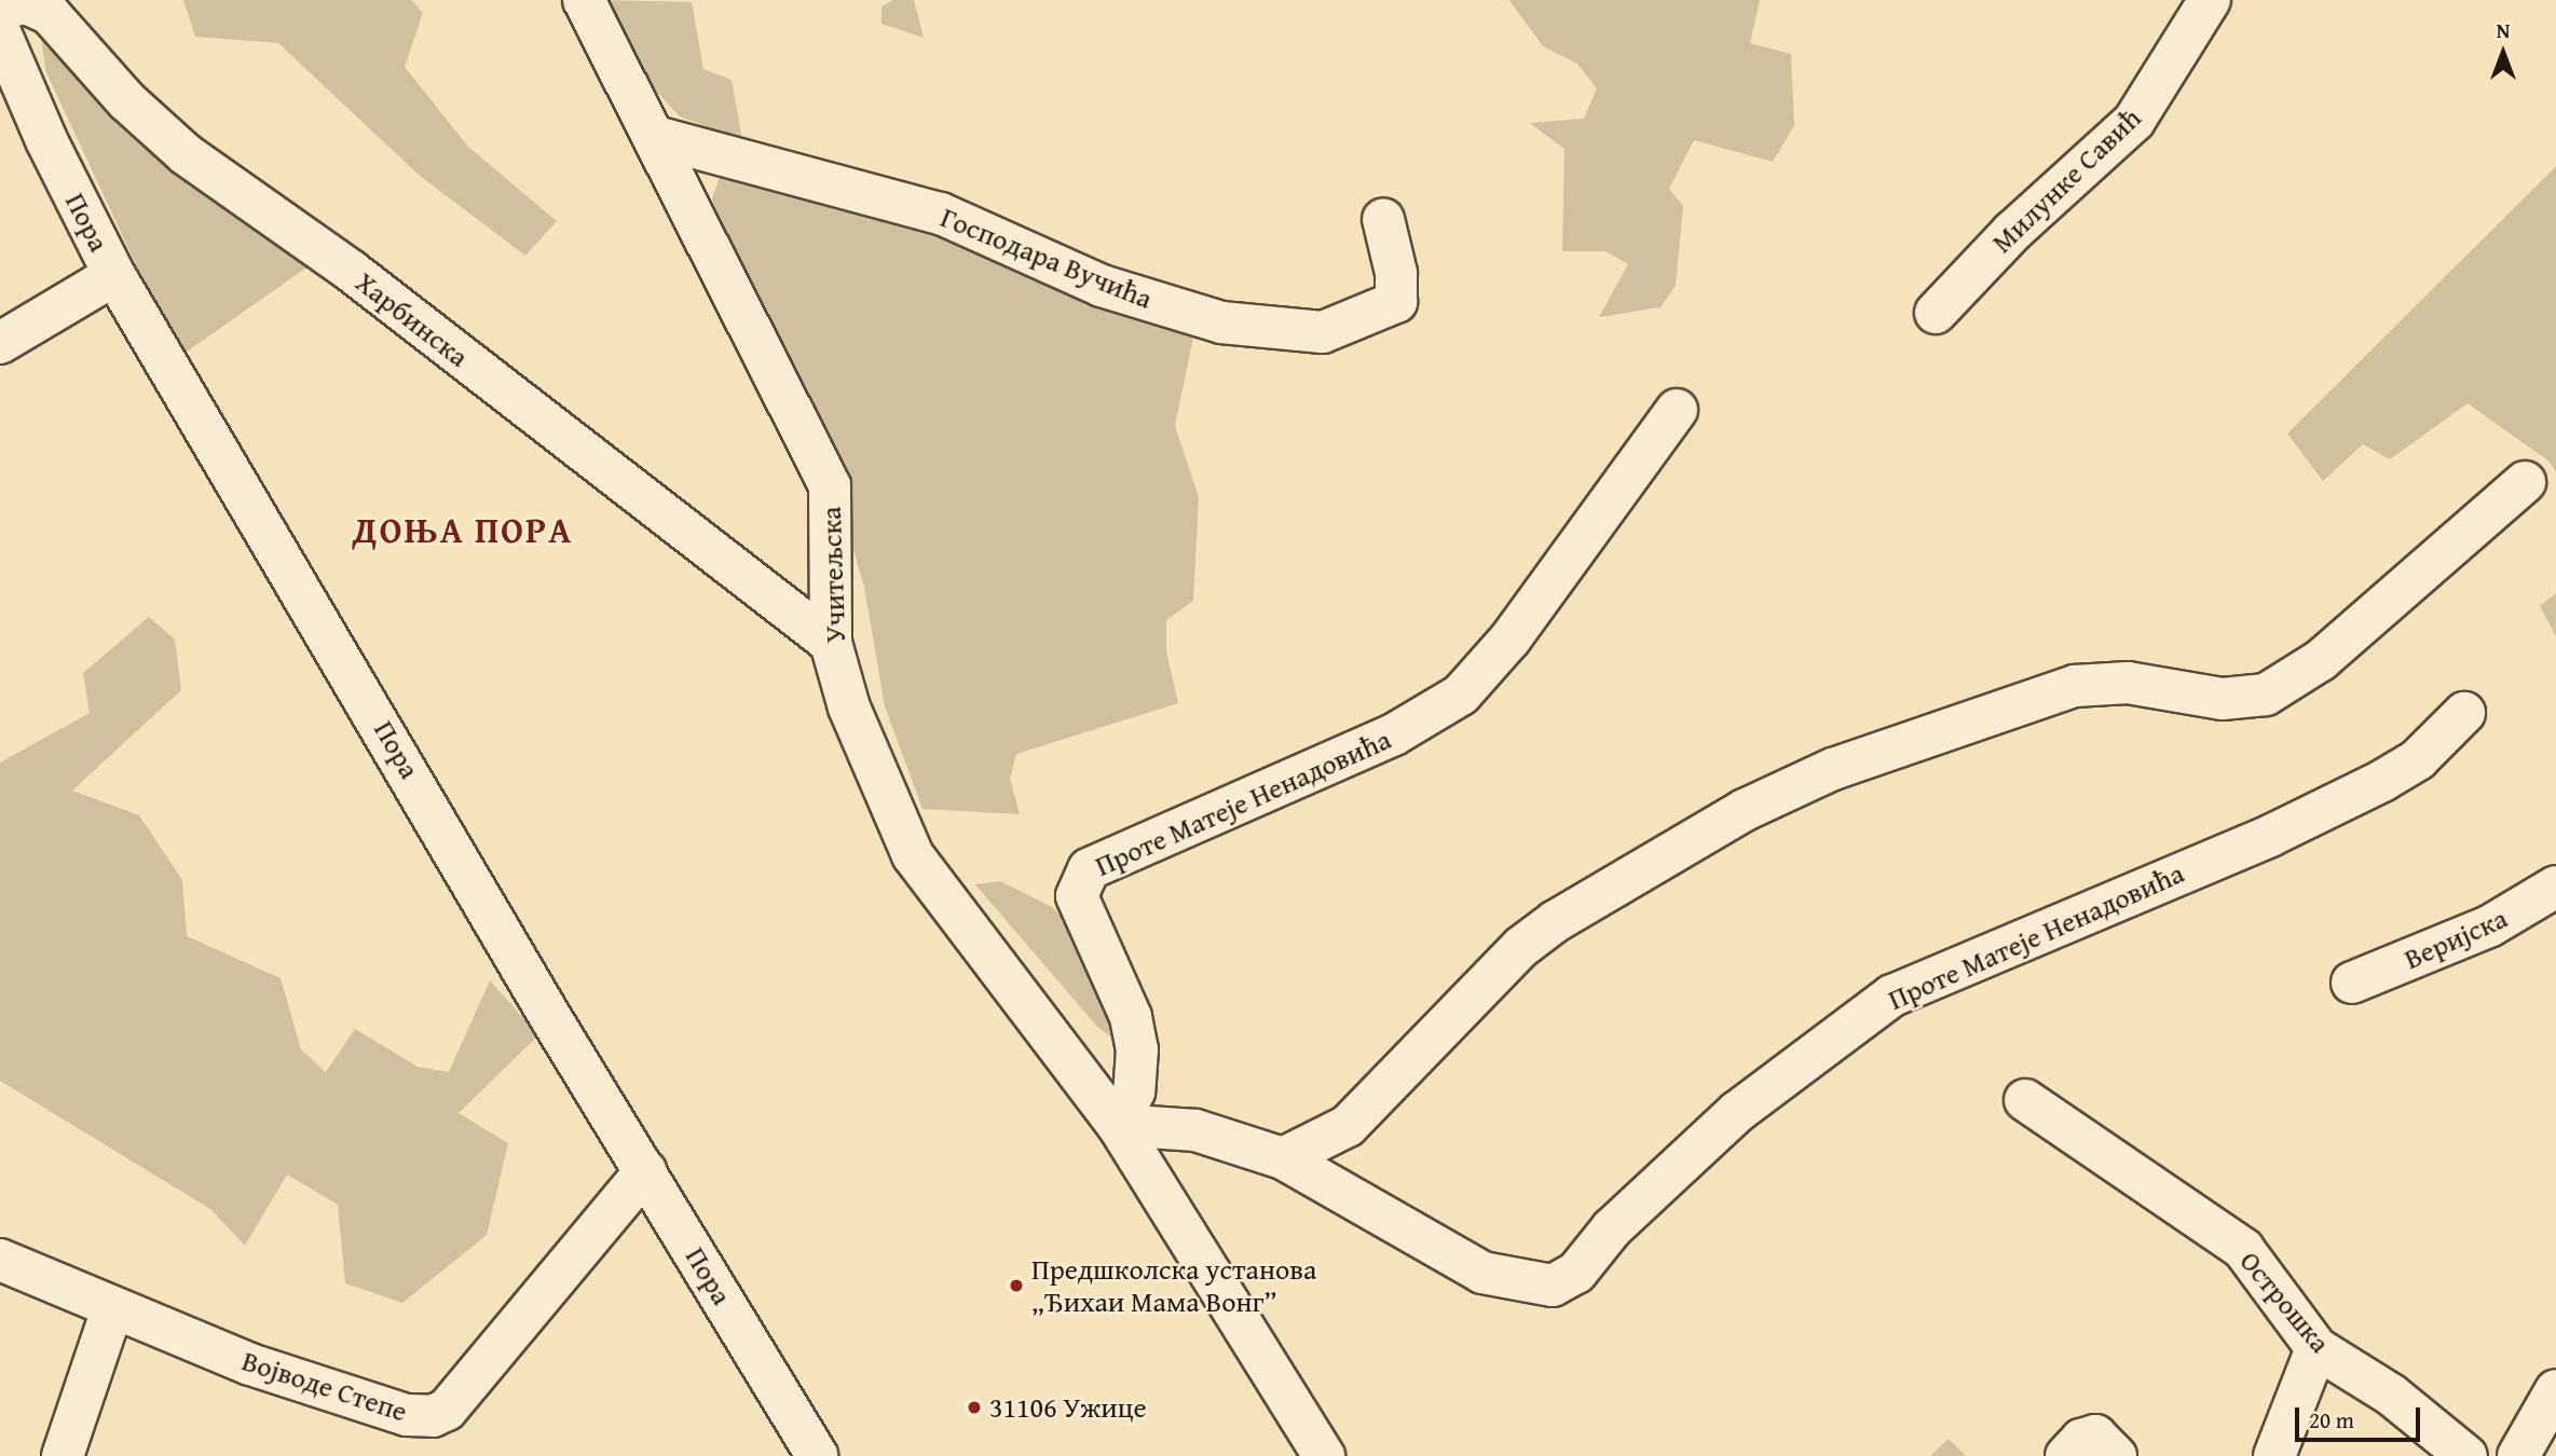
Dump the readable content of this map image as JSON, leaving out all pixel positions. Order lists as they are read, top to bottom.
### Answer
{
  "streets": {
    "street": [
      "Милунке Савић",
      "Пора",
      "Господара Вучића",
      "Харбинска",
      "Учитељска",
      "Проте Матеје Ненадовића",
      "Веријска",
      "Острошка",
      "Војводе Степе"
    ]
  },
  "crossings": [
    ["Пора", "Војводе Степе"],
    ["Господара Вучића", "Учитељска"],
    ["Харбинска", "Учитељска"],
    ["Учитељска", "Проте Матеје Ненадовића"]
  ],
  "districts": ["ДОЊА ПОРА"],
  "places": ["Предшколска установа „Ђихаи Мама Вонг”", "31106 Ужице"],
  "scale_bar": "20 m",
  "north": "top"
}
